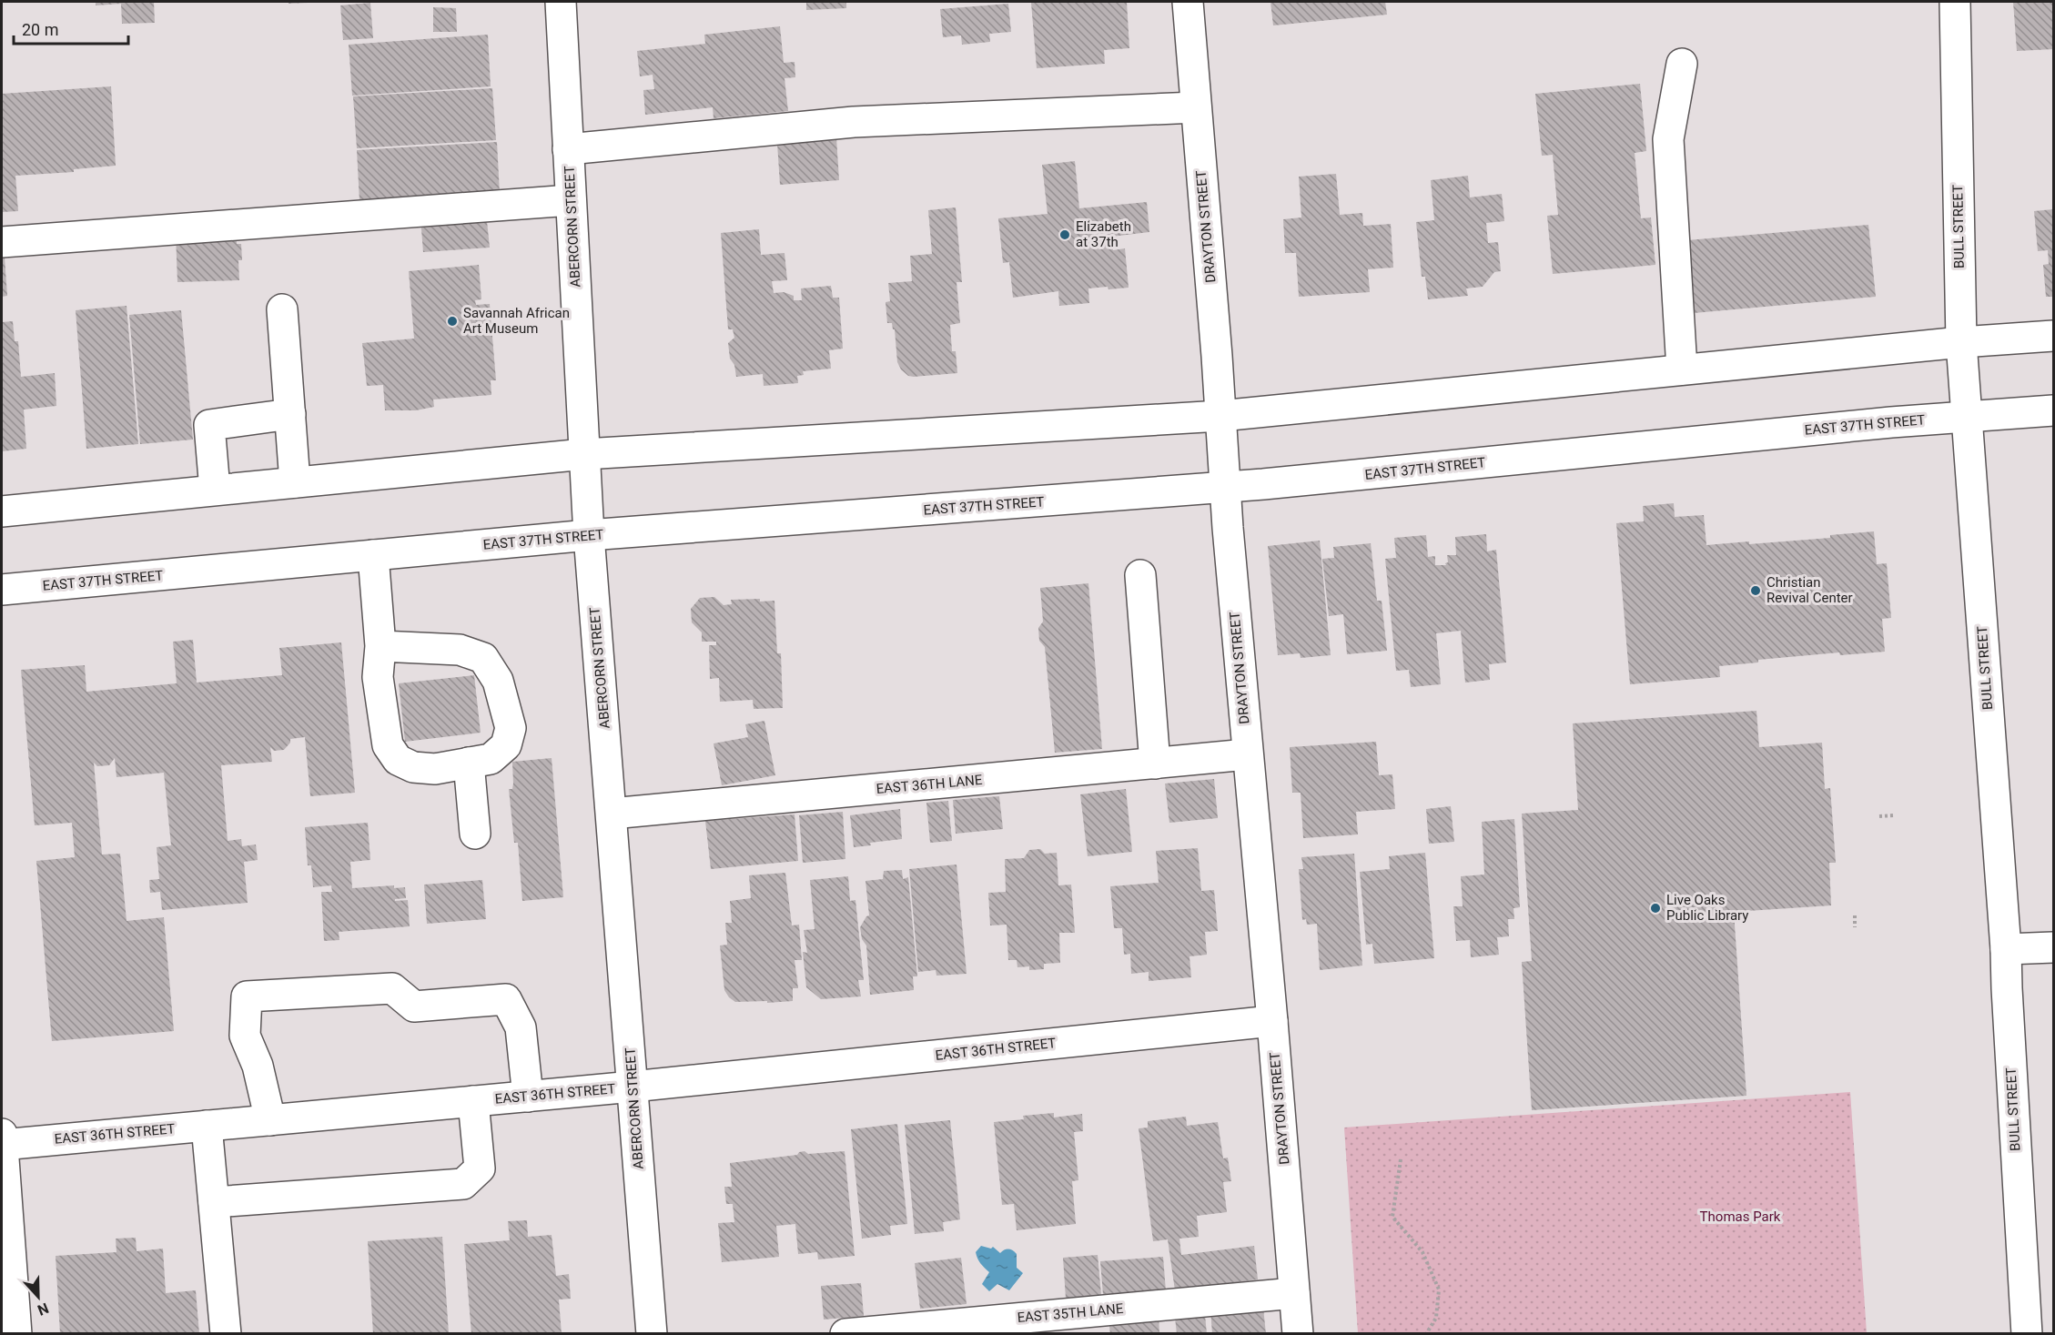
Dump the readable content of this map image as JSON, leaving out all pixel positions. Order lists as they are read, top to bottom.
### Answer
{
  "streets": {
    "main road": [
      "ABERCORN STREET",
      "DRAYTON STREET",
      "BULL STREET",
      "EAST 37TH STREET",
      "EAST 36TH LANE",
      "EAST 36TH STREET",
      "EAST 35TH LANE"
    ]
  },
  "crossings": [
    ["ABERCORN STREET", "EAST 37TH STREET"],
    ["ABERCORN STREET", "EAST 36TH LANE"],
    ["ABERCORN STREET", "EAST 36TH STREET"],
    ["DRAYTON STREET", "EAST 37TH STREET"],
    ["DRAYTON STREET", "EAST 36TH LANE"],
    ["DRAYTON STREET", "EAST 36TH STREET"],
    ["DRAYTON STREET", "EAST 35TH LANE"],
    ["BULL STREET", "EAST 37TH STREET"]
  ],
  "parks": ["Thomas Park"],
  "places": [
    "Elizabeth at 37th",
    "Savannah African Art Museum",
    "Christian Revival Center",
    "Live Oaks Public Library"
  ],
  "scale_bar": "20 m",
  "north": "bottom"
}
